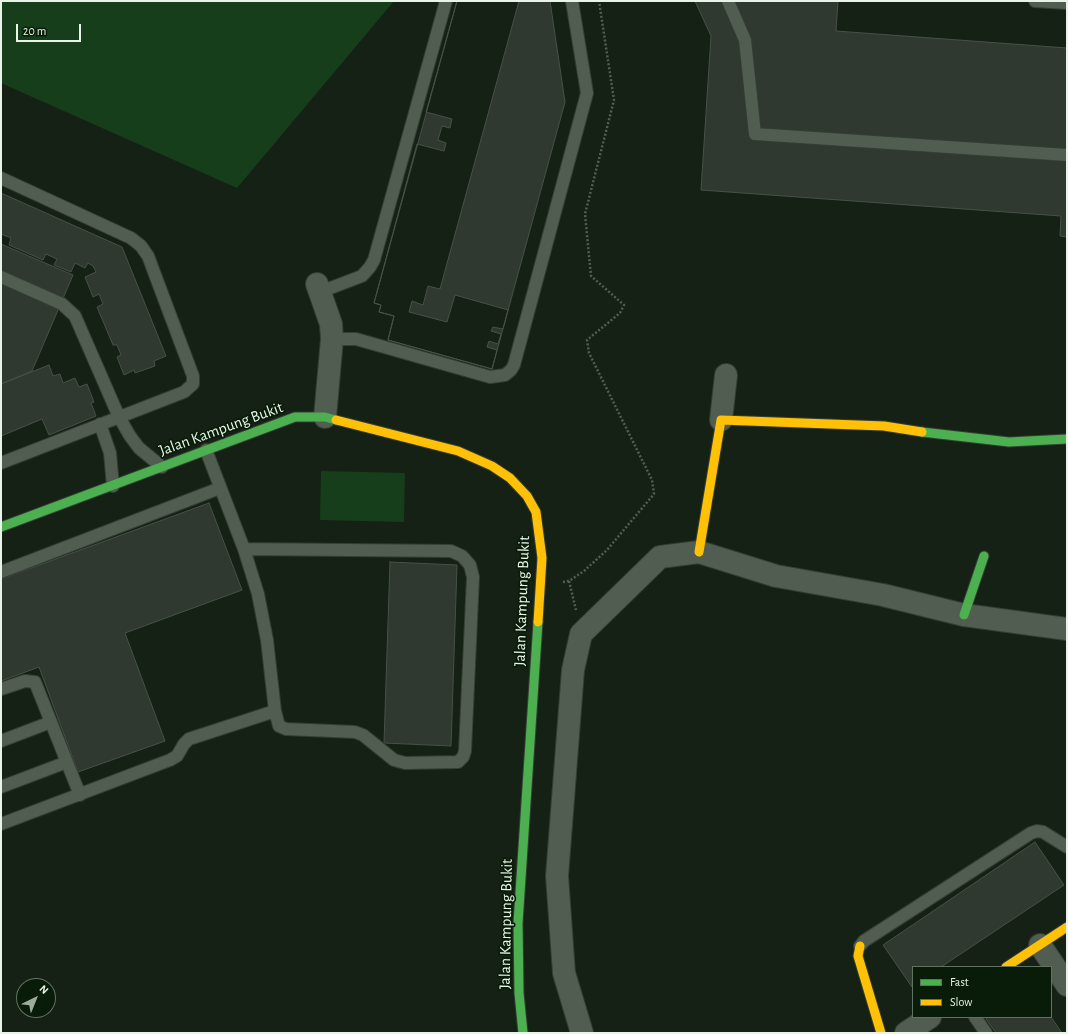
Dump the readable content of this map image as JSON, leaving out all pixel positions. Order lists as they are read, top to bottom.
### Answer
{
  "streets": {
    "street": ["Jalan Kampung Bukit"]
  },
  "legend": ["Fast", "Slow"],
  "scale_bar": "20 m",
  "north": "top right"
}
